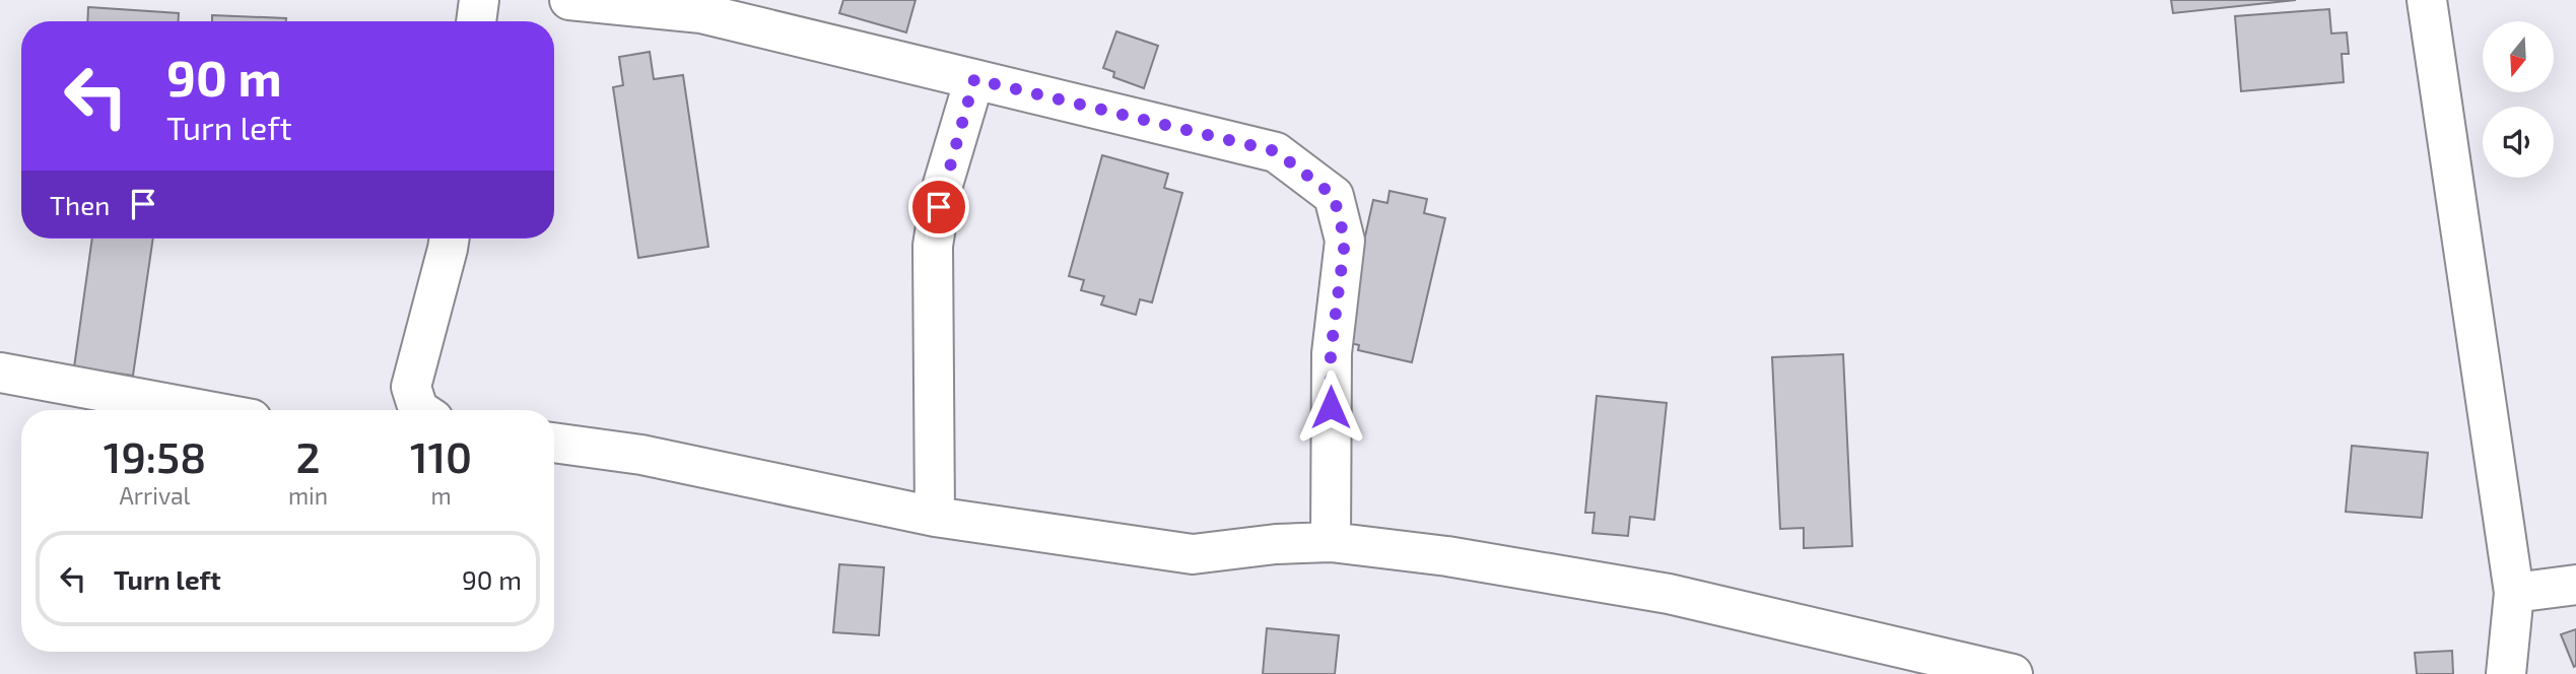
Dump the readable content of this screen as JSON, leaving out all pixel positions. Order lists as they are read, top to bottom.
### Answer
{
  "north": "bottom",
  "page": {
    "turn": ["90 m", "Turn left"],
    "then": "Then",
    "eta": [
      "19:58",
      "Arrival",
      "2",
      "min",
      "110",
      "m"
    ],
    "list": [
      {
        "name": "Turn left",
        "value": "90 m"
      }
    ]
  }
}
